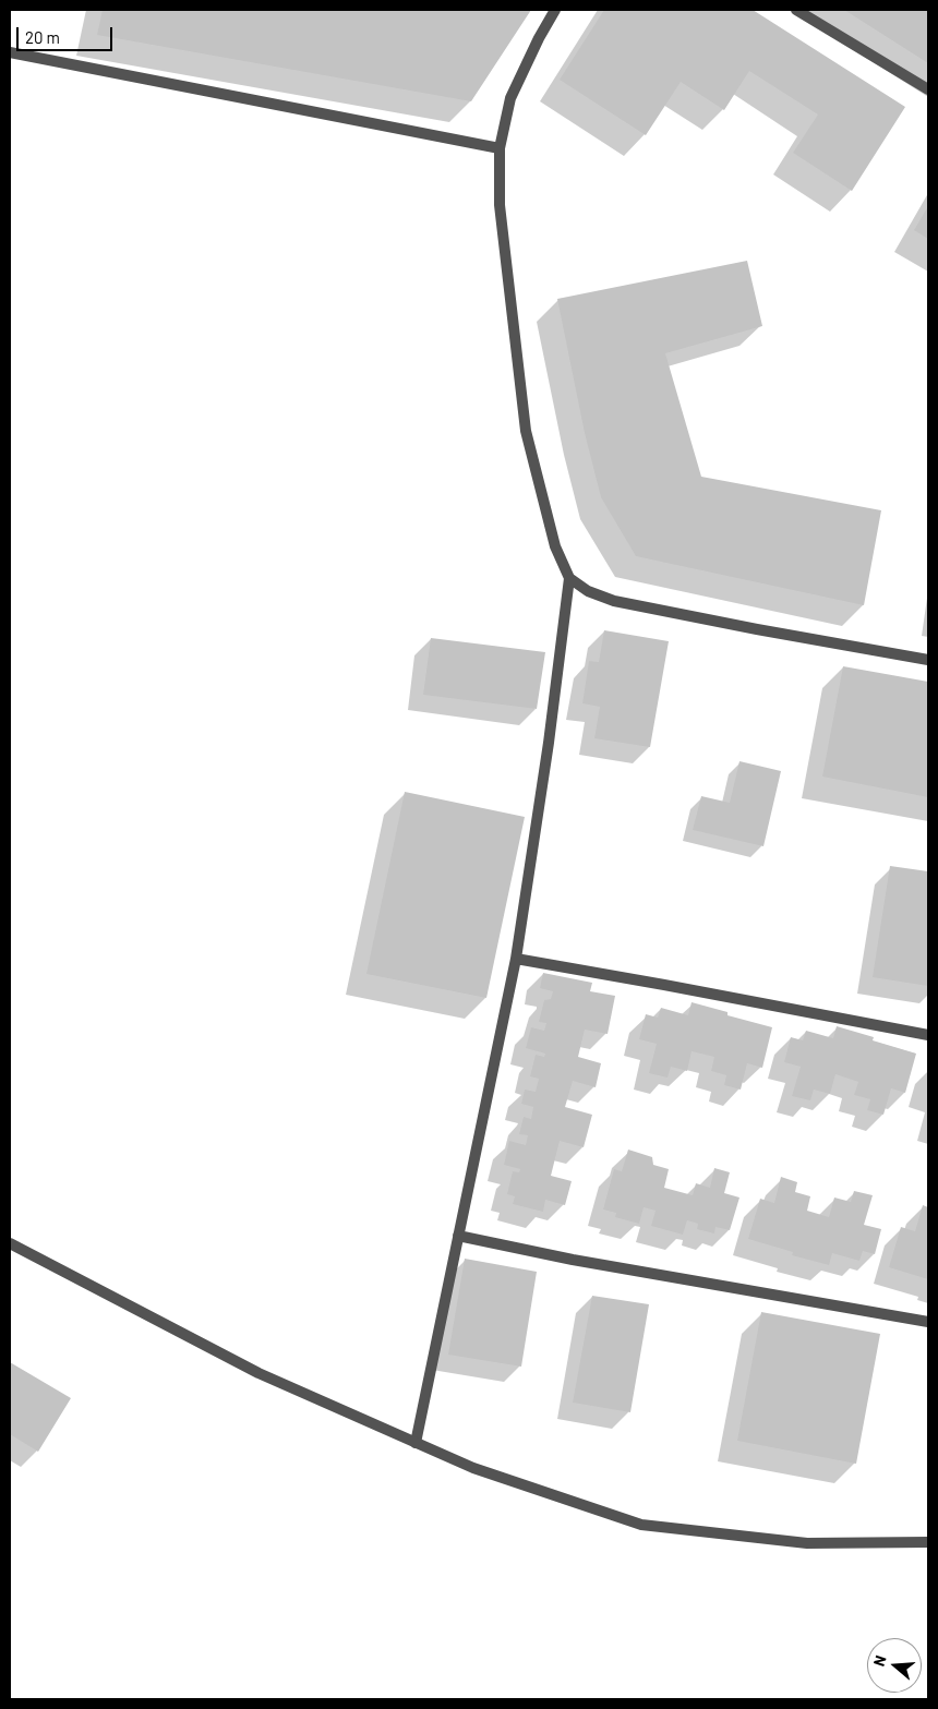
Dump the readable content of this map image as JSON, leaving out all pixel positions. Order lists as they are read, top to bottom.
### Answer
{
  "scale_bar": "20 m",
  "north": "left"
}
